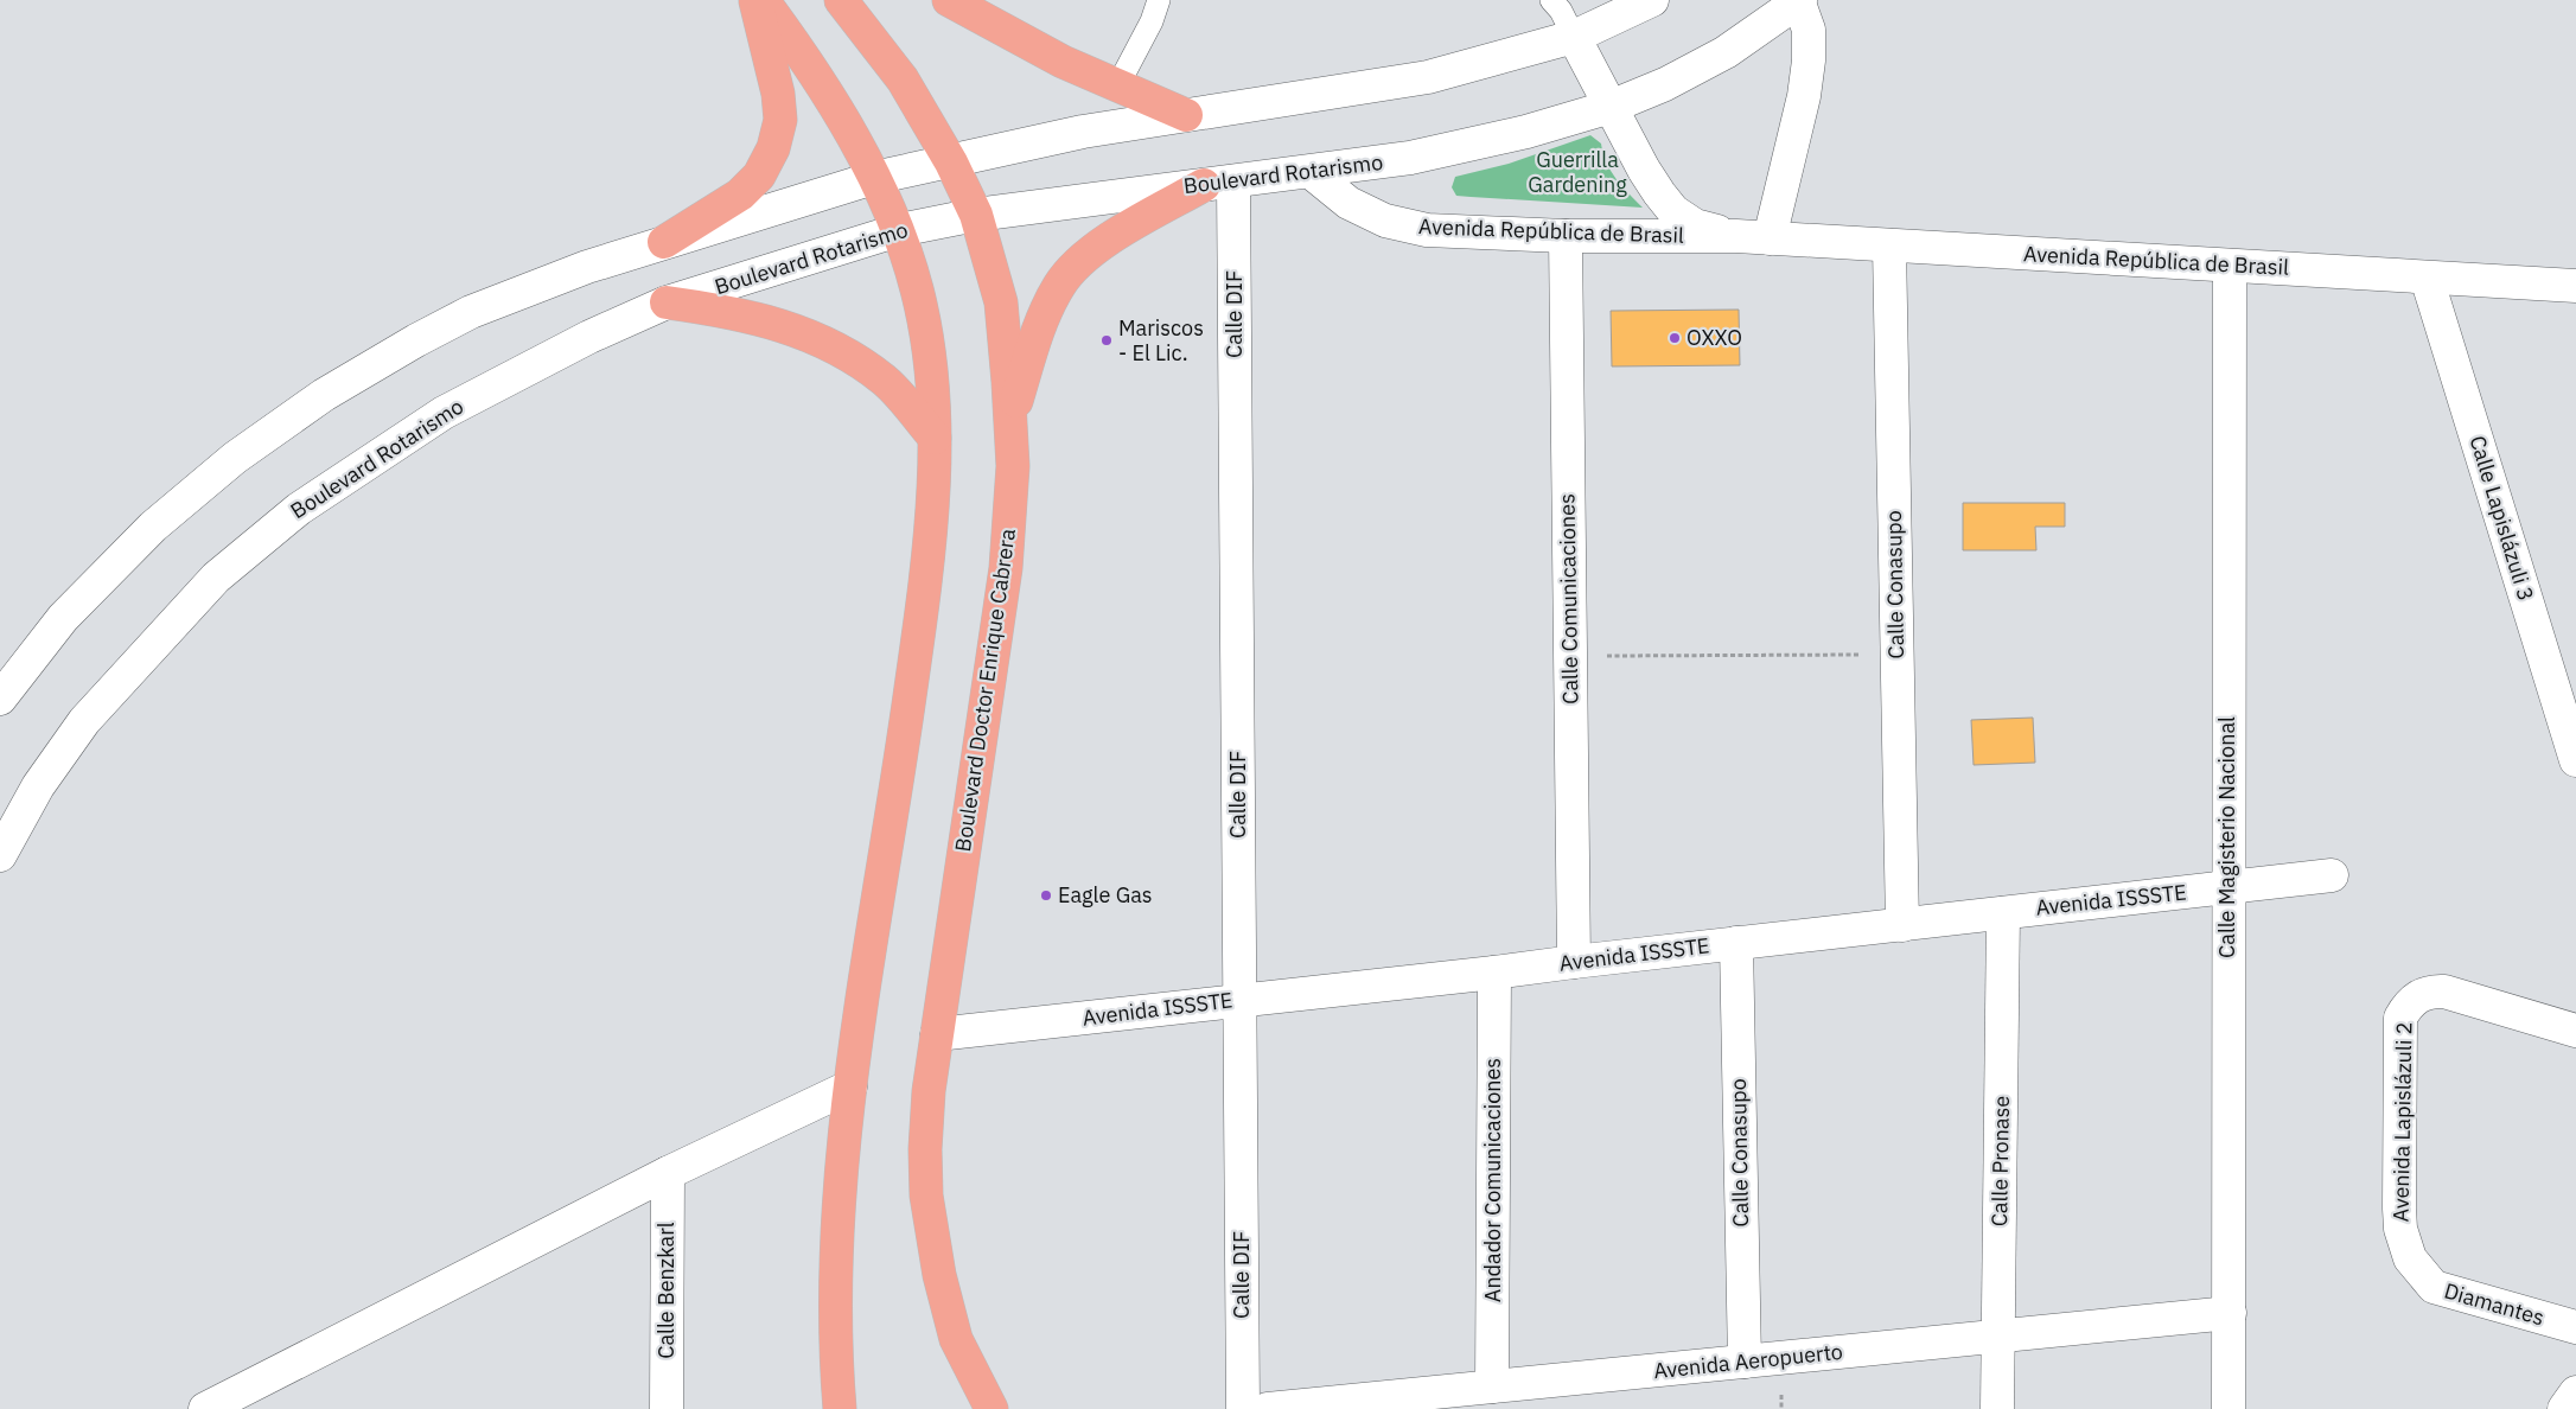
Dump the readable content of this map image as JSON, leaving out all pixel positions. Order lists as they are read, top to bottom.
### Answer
{
  "streets": {
    "main road": ["Boulevard Doctor Enrique Cabrera"],
    "street": [
      "Boulevard Rotarismo",
      "Avenida República de Brasil",
      "Calle DIF",
      "Calle Lapislázuli 3",
      "Calle Conasupo",
      "Calle Comunicaciones",
      "Calle Magisterio Nacional",
      "Avenida ISSSTE",
      "Avenida Lapislázuli 2",
      "Calle Pronase",
      "Andador Comunicaciones",
      "Calle Benzkarl",
      "Diamantes",
      "Avenida Aeropuerto"
    ]
  },
  "crossings": [
    ["Boulevard Rotarismo", "Avenida República de Brasil"],
    ["Boulevard Rotarismo", "Calle DIF"],
    ["Boulevard Rotarismo", "Boulevard Doctor Enrique Cabrera"],
    ["Avenida República de Brasil", "Calle Lapislázuli 3"],
    ["Avenida República de Brasil", "Calle Conasupo"],
    ["Avenida República de Brasil", "Calle Comunicaciones"],
    ["Avenida República de Brasil", "Calle Magisterio Nacional"],
    ["Calle DIF", "Avenida ISSSTE"],
    ["Calle Conasupo", "Avenida ISSSTE"],
    ["Calle Conasupo", "Avenida Aeropuerto"],
    ["Calle Comunicaciones", "Avenida ISSSTE"],
    ["Boulevard Doctor Enrique Cabrera", "Avenida ISSSTE"],
    ["Calle Magisterio Nacional", "Avenida ISSSTE"],
    ["Calle Magisterio Nacional", "Avenida Aeropuerto"],
    ["Avenida ISSSTE", "Calle Pronase"],
    ["Avenida ISSSTE", "Andador Comunicaciones"],
    ["Avenida Lapislázuli 2", "Diamantes"],
    ["Calle Pronase", "Avenida Aeropuerto"],
    ["Andador Comunicaciones", "Avenida Aeropuerto"]
  ],
  "parks": ["Guerrilla Gardening"],
  "places": ["OXXO", "Mariscos - El Lic.", "Eagle Gas"]
}
